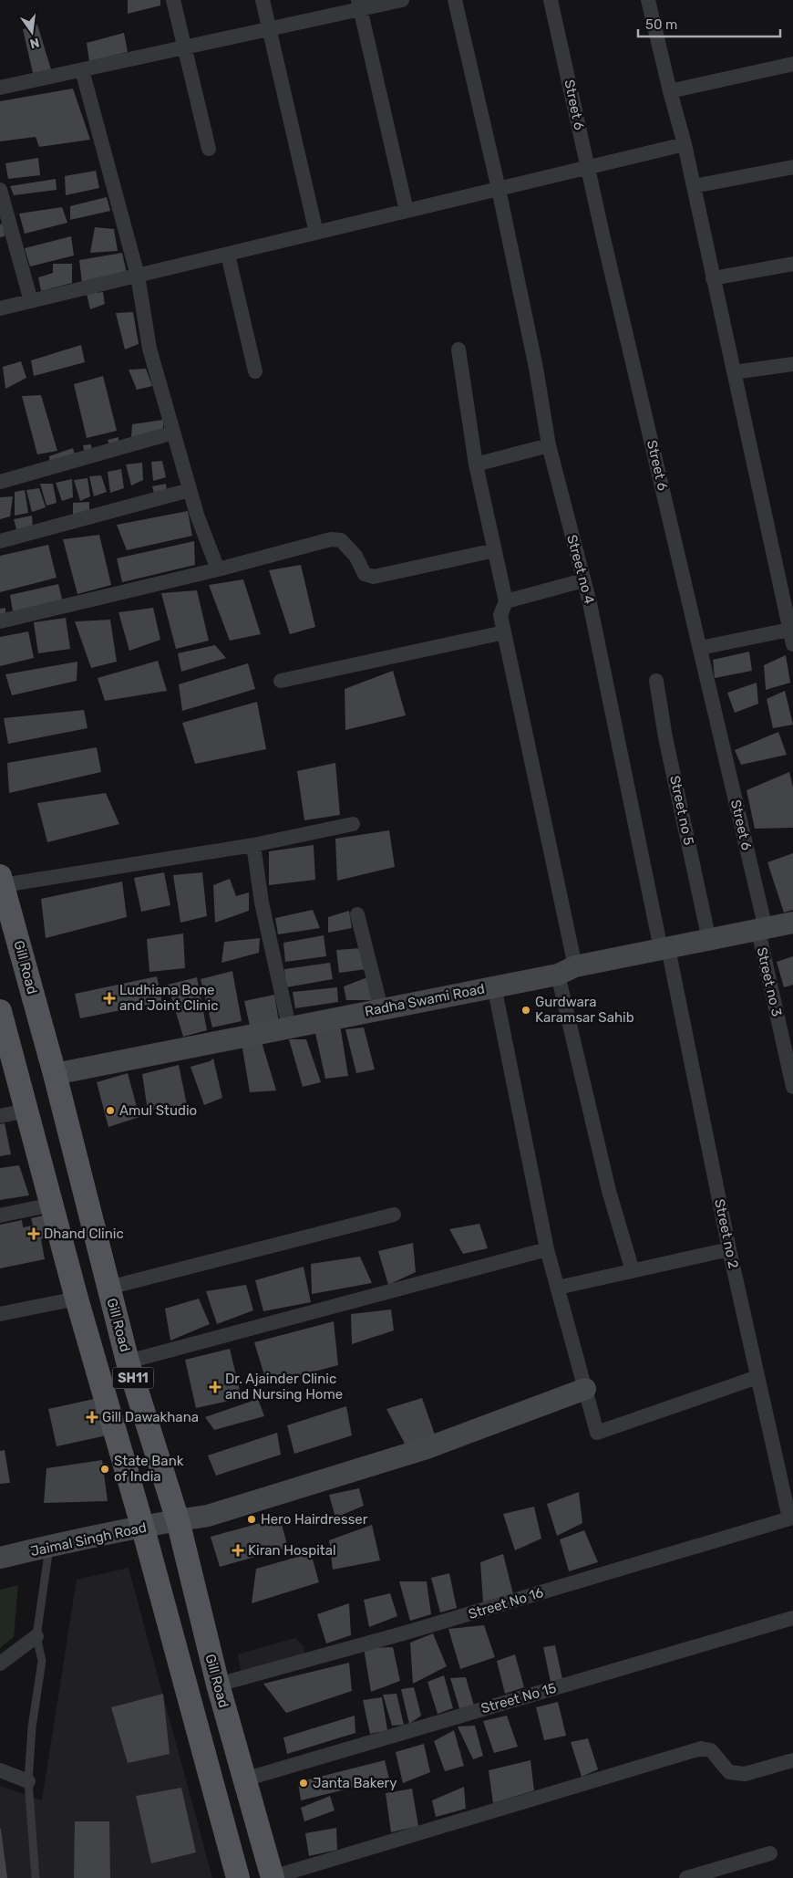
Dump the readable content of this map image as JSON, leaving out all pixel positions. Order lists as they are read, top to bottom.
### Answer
{
  "streets": {
    "main road": ["Gill Road", "SH11"],
    "street": [
      "Street 6",
      "Street no 4",
      "Street no 5",
      "Street no 3",
      "Radha Swami Road",
      "Street no 2",
      "Jaimal Singh Road",
      "Street No 16",
      "Street No 15"
    ]
  },
  "crossings": [
    ["Street 6", "Street no 3"],
    ["Street 6", "Radha Swami Road"],
    ["Street no 4", "Radha Swami Road"],
    ["Street no 4", "Street no 2"],
    ["Street no 5", "Radha Swami Road"],
    ["Gill Road", "Radha Swami Road"],
    ["Gill Road", "Jaimal Singh Road"],
    ["Gill Road", "Street No 16"],
    ["Gill Road", "Street No 15"],
    ["Street no 3", "Radha Swami Road"],
    ["Radha Swami Road", "Street no 2"],
    ["Street no 2", "Street No 16"],
    ["SH11", "Jaimal Singh Road"]
  ],
  "places": {
    "health": [
      "Ludhiana Bone and Joint Clinic",
      "Dhand Clinic",
      "Dr. Ajainder Clinic and Nursing Home",
      "Gill Dawakhana",
      "Kiran Hospital"
    ],
    "other": [
      "Gurdwara Karamsar Sahib",
      "Amul Studio",
      "State Bank of India",
      "Hero Hairdresser",
      "Janta Bakery"
    ]
  },
  "scale_bar": "50 m",
  "north": "bottom"
}
